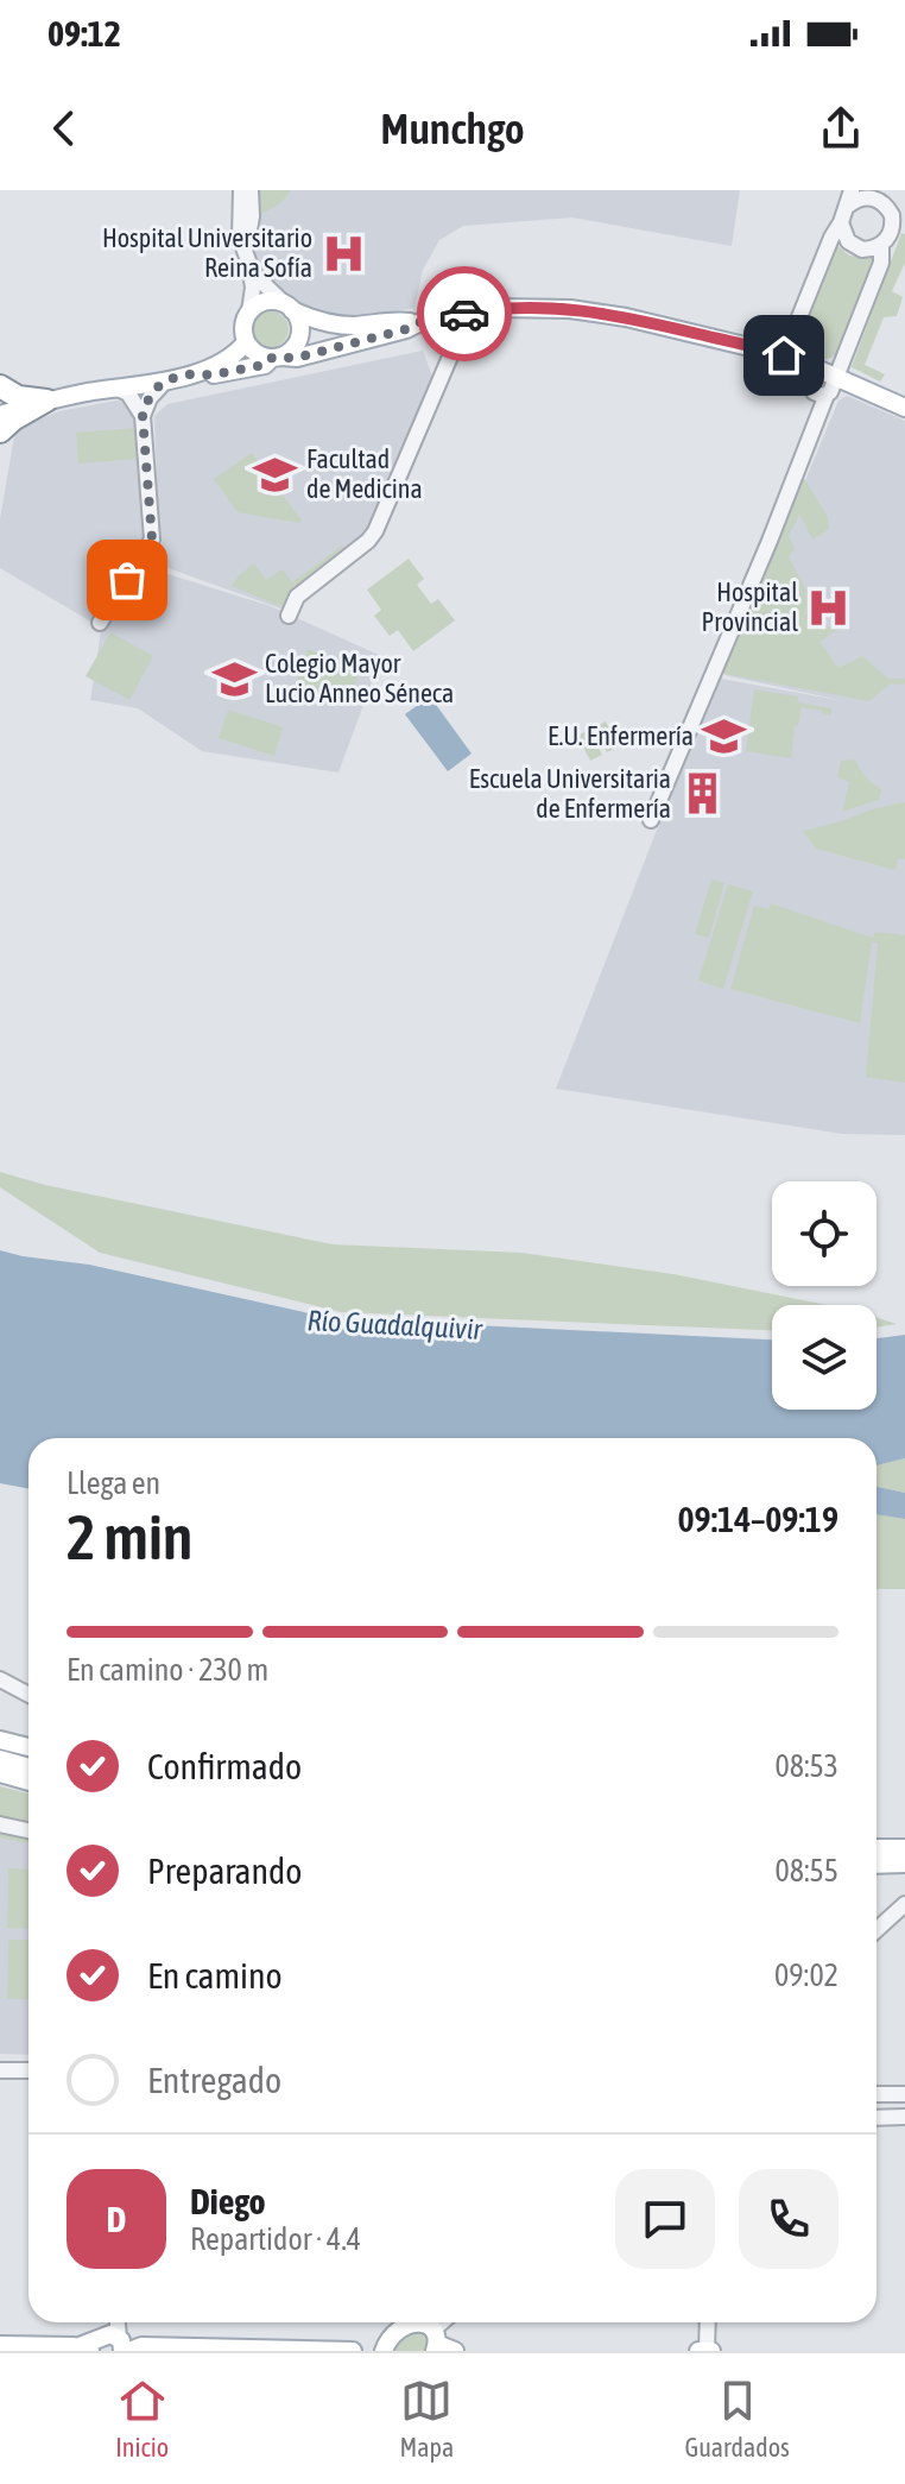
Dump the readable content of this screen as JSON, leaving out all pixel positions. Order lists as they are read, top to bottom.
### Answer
{
  "water": ["Río Guadalquivir"],
  "places": {
    "hospital": ["Hospital Universitario Reina Sofía", "Hospital Provincial"],
    "school or university": ["Facultad de Medicina", "Colegio Mayor Lucio Anneo Séneca", "E.U. Enfermería"],
    "building": ["Escuela Universitaria de Enfermería"]
  },
  "page": {
    "status": "09:12",
    "header": "Munchgo",
    "heading": ["2 min", "Llega en", "09:14–09:19"],
    "panel": ["Diego", "Repartidor · 4.4"],
    "bar": "En camino · 230 m",
    "list": [
      ["Confirmado", "08:53"],
      ["Preparando", "08:55"],
      ["En camino", "09:02"],
      "Entregado"
    ],
    "round": "D",
    "tabs": ["Inicio", "Mapa", "Guardados"]
  }
}
